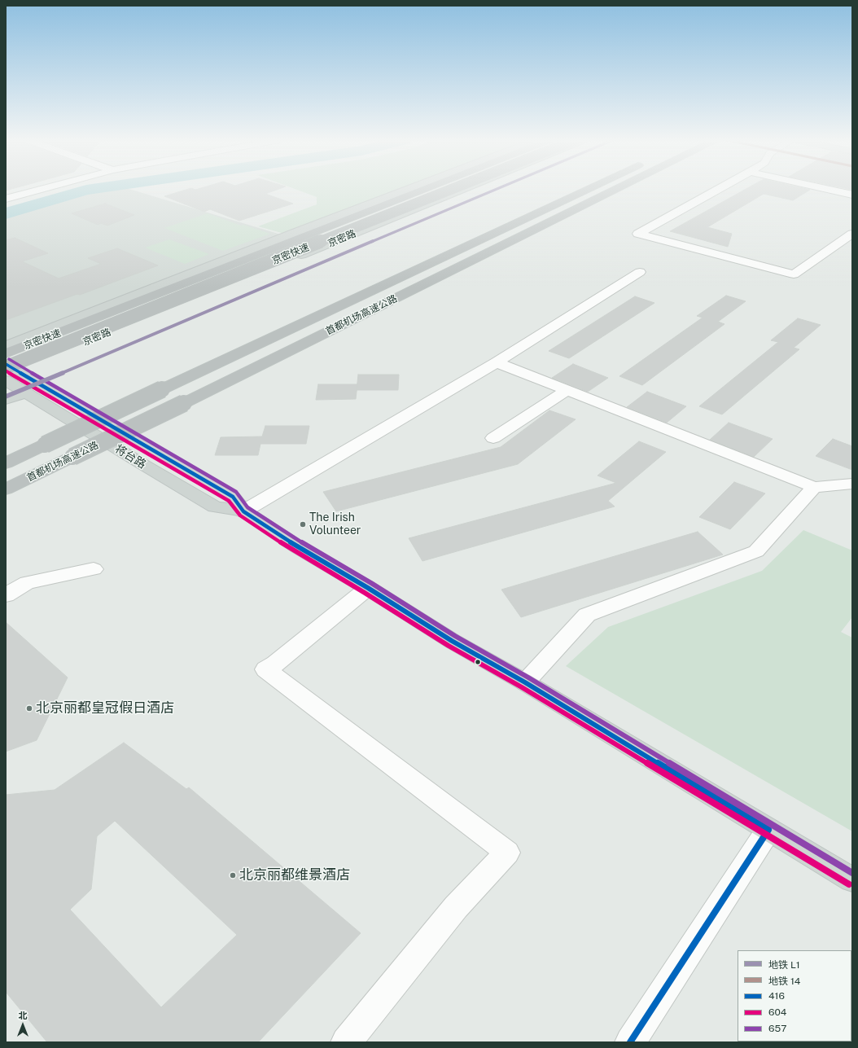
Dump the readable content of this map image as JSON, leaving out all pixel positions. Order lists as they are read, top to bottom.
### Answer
{
  "streets": {
    "highway": ["京密快速", "首都机场高速公路"],
    "main road": ["京密路", "将台路"]
  },
  "crossings": [
    ["京密路", "京密快速"],
    ["京密路", "将台路"],
    ["京密快速", "将台路"]
  ],
  "places": ["The Irish Volunteer", "北京丽都皇冠假日酒店", "北京丽都维景酒店"],
  "lines": [
    "metro line L1",
    "transit line 657",
    "transit line 416",
    "transit line 604"
  ],
  "legend": [
    "地铁 L1",
    "地铁 14",
    "416",
    "604",
    "657"
  ],
  "north": "top"
}
